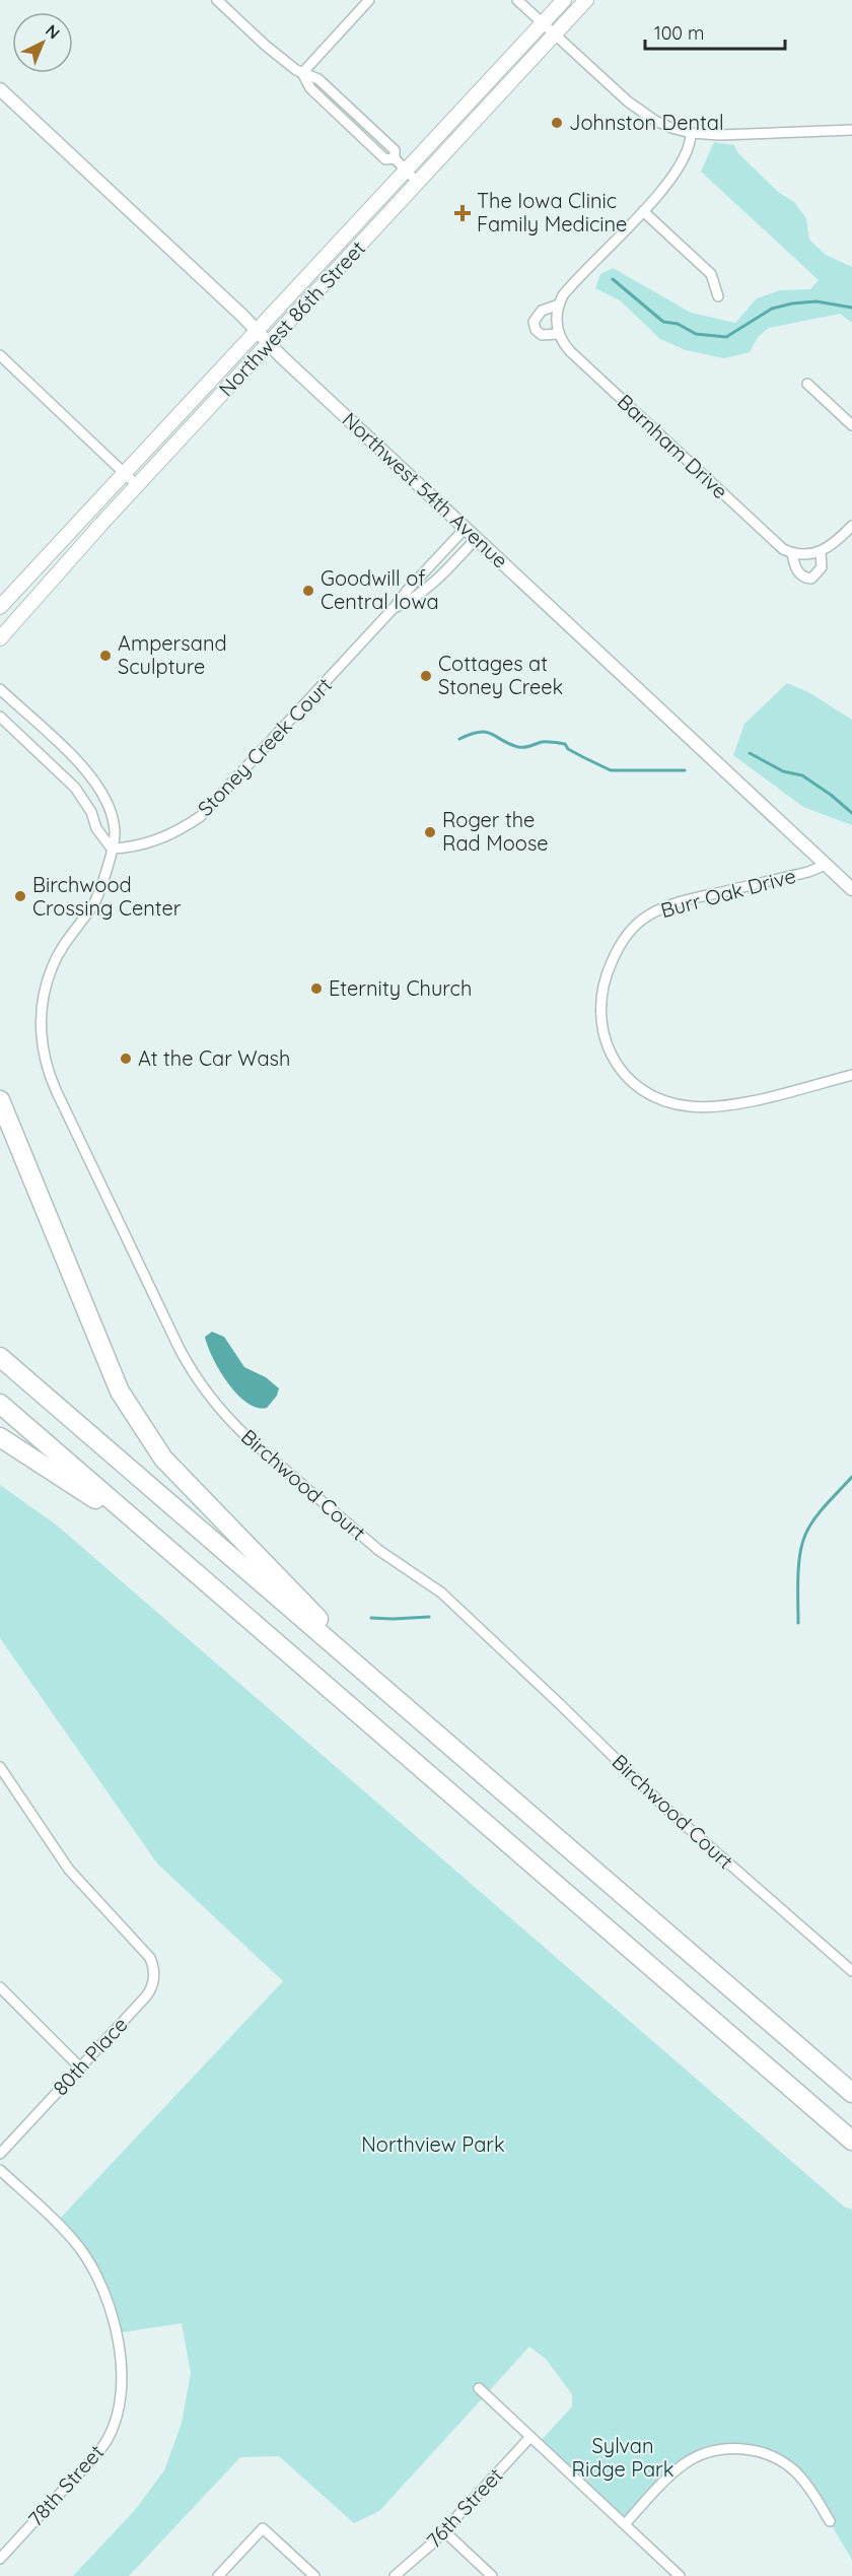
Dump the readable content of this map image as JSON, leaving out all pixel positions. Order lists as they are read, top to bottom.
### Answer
{
  "streets": {
    "main road": ["Northwest 86th Street"],
    "street": [
      "Barnham Drive",
      "Northwest 54th Avenue",
      "Stoney Creek Court",
      "Burr Oak Drive",
      "Birchwood Court",
      "80th Place",
      "78th Street",
      "76th Street"
    ]
  },
  "crossings": [
    ["Northwest 86th Street", "Northwest 54th Avenue"],
    ["Northwest 54th Avenue", "Stoney Creek Court"],
    ["Northwest 54th Avenue", "Burr Oak Drive"],
    ["Stoney Creek Court", "Birchwood Court"]
  ],
  "parks": ["Northview Park", "Sylvan Ridge Park"],
  "places": {
    "other": [
      "Johnston Dental",
      "Goodwill of Central Iowa",
      "Ampersand Sculpture",
      "Cottages at Stoney Creek",
      "Roger the Rad Moose",
      "Birchwood Crossing Center",
      "Eternity Church",
      "At the Car Wash"
    ],
    "health": ["The Iowa Clinic Family Medicine"]
  },
  "scale_bar": "100 m",
  "north": "top right"
}
